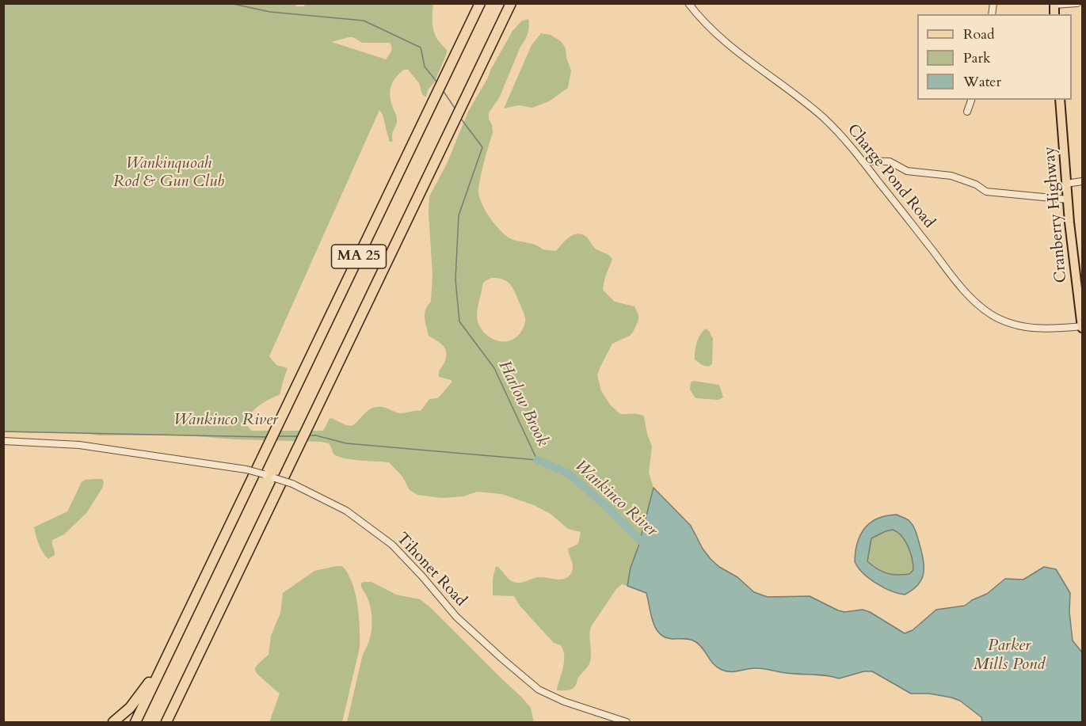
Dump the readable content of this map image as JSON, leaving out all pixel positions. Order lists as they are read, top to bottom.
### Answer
{
  "streets": {
    "highway": ["MA 25"],
    "main road": ["Cranberry Highway"],
    "street": ["Charge Pond Road", "Tihonet Road"]
  },
  "crossings": [
    ["Charge Pond Road", "Cranberry Highway"]
  ],
  "water": ["Harlow Brook", "Wankinco River", "Parker Mills Pond"],
  "parks": ["Wankinquoah Rod & Gun Club"],
  "legend": ["Road", "Park", "Water"]
}
